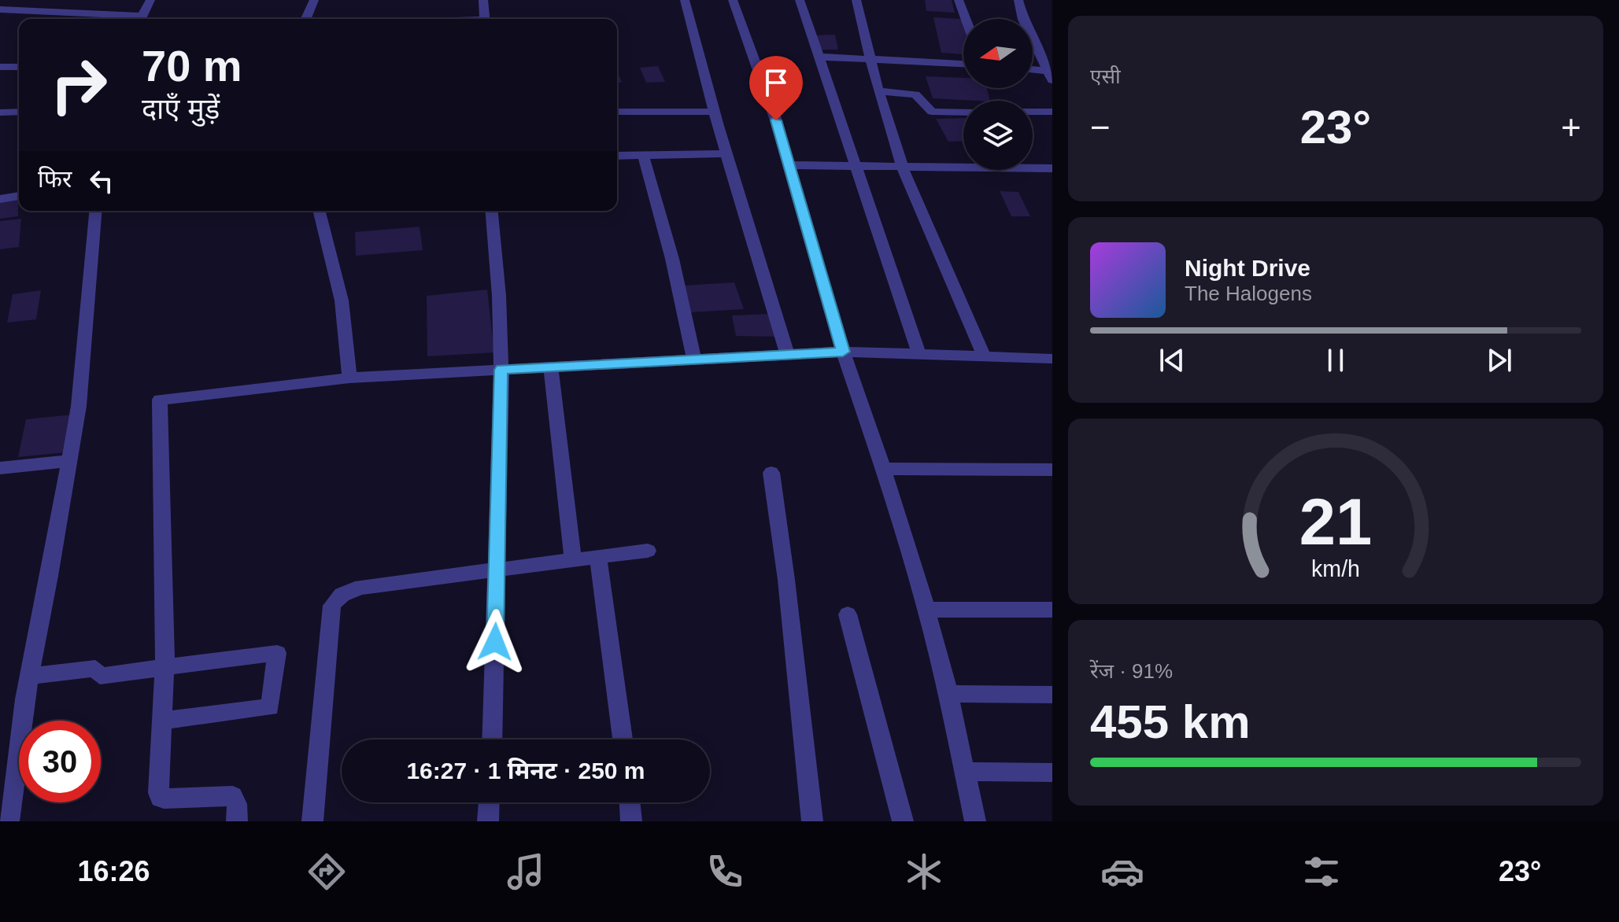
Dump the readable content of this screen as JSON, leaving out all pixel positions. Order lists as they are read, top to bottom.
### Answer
{
  "north": "left",
  "page": {
    "tile": [
      "एसी",
      ["रेंज · 91%", "455 km"]
    ],
    "turn": ["70 m", "दाएँ मुड़ें"],
    "heat": ["−", "23°", "+"],
    "then": "फिर",
    "song": ["Night Drive", "The Halogens"],
    "limit": "30",
    "trip": "16:27 · 1 मिनट · 250 m",
    "tabs": ["16:26", "23°"],
    "gauge": ["21", "km/h"]
  }
}
